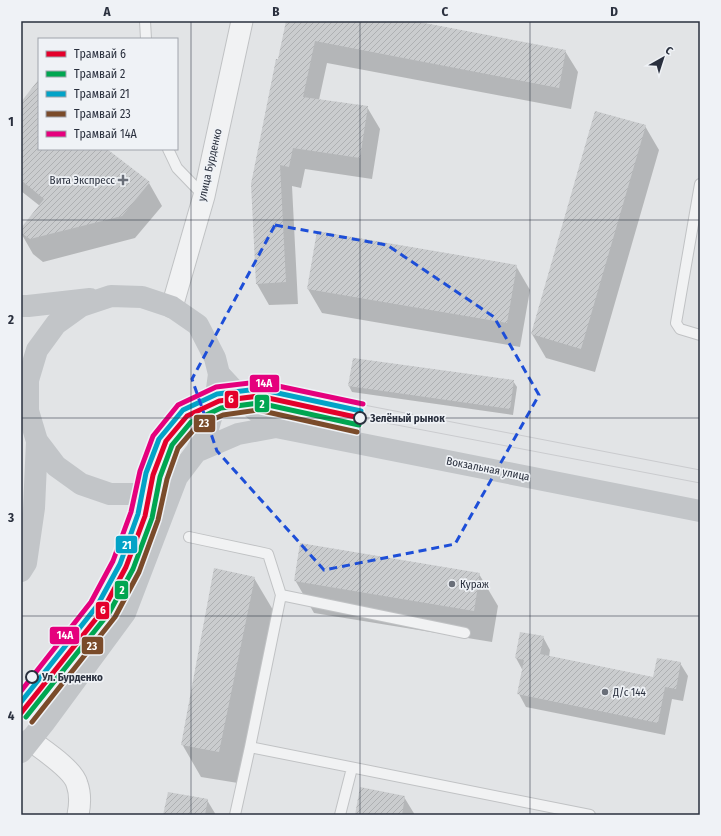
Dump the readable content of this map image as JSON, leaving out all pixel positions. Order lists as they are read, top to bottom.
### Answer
{
  "streets": {
    "main road": ["Вокзальная улица"],
    "street": ["улица Бурденко"]
  },
  "places": {
    "health": ["Вита Экспресс"],
    "other": [
      "Зелёный рынок",
      "Кураж",
      "Ул. Бурденко",
      "Д/с 144"
    ]
  },
  "lines": [
    "tram line 14А",
    "tram line 21",
    "tram line 6",
    "tram line 2",
    "tram line 23"
  ],
  "legend": [
    "Трамвай 6",
    "Трамвай 2",
    "Трамвай 21",
    "Трамвай 23",
    "Трамвай 14А"
  ],
  "north": "top right",
  "grid": {
    "columns": [
      "A",
      "B",
      "C",
      "D"
    ],
    "rows": [
      "1",
      "2",
      "3",
      "4"
    ]
  }
}
